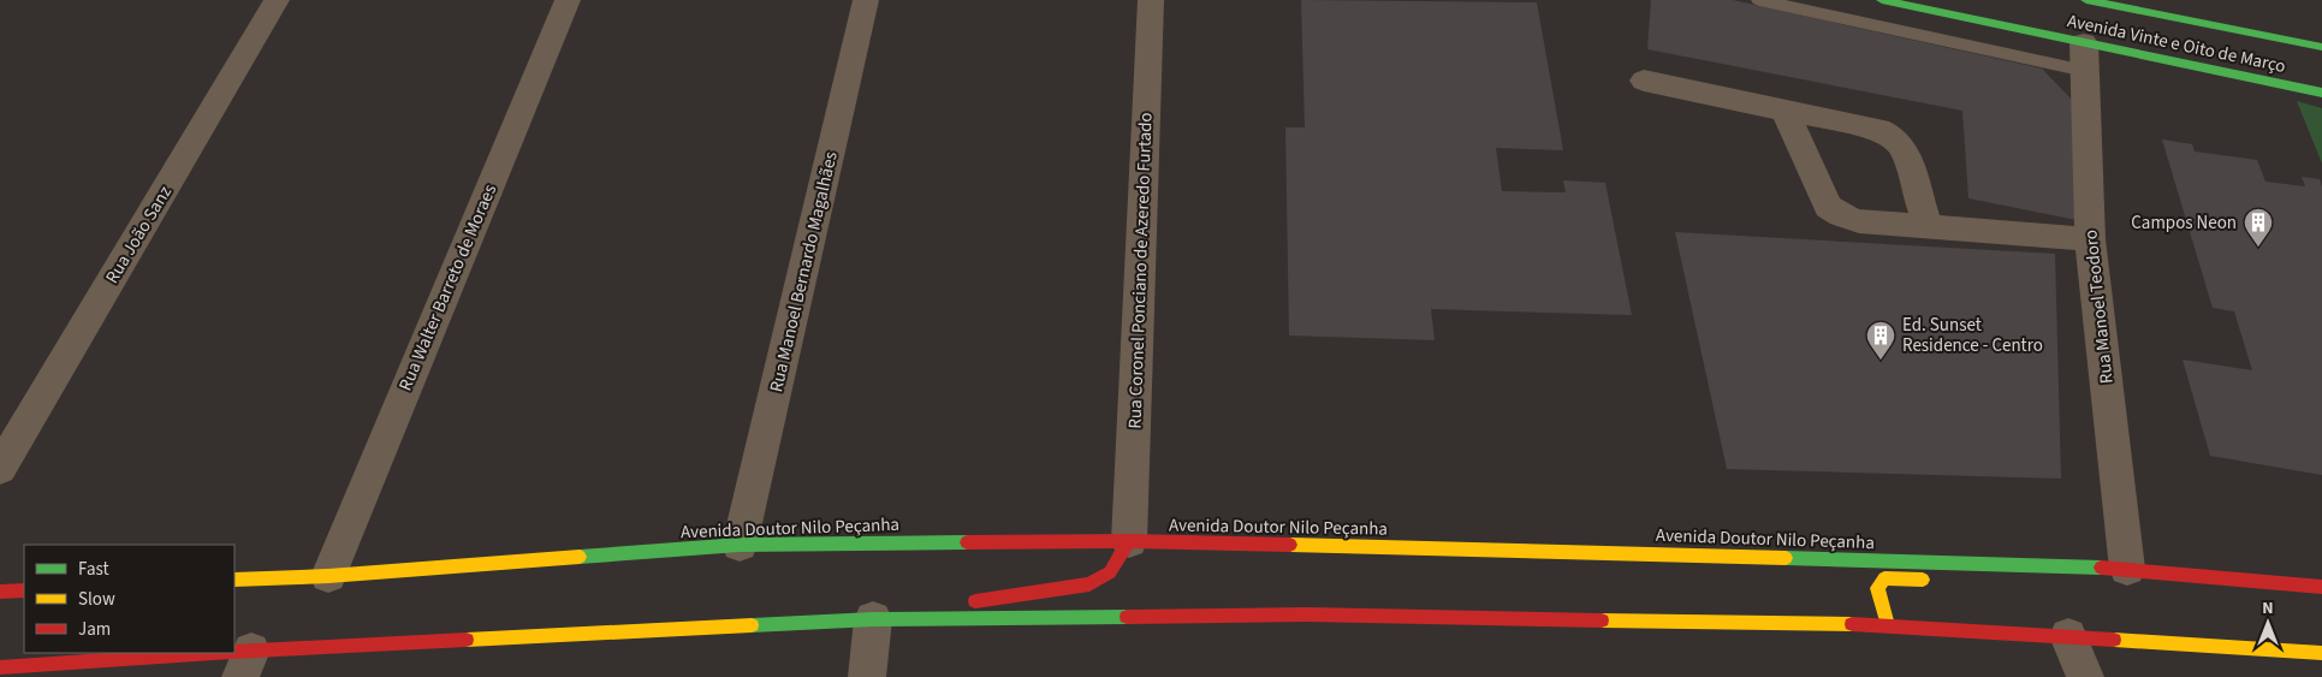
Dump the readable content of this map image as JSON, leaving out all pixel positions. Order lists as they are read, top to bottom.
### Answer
{
  "streets": {
    "main road": ["Avenida Vinte e Oito de Março", "Avenida Doutor Nilo Peçanha"],
    "street": [
      "Rua João Sanz",
      "Rua Coronel Ponciano de Azeredo Furtado",
      "Rua Manoel Bernardo Magalhães",
      "Rua Walter Barreto de Moraes",
      "Rua Manoel Teodoro"
    ]
  },
  "crossings": [
    ["Avenida Vinte e Oito de Março", "Rua Manoel Teodoro"],
    ["Rua Coronel Ponciano de Azeredo Furtado", "Avenida Doutor Nilo Peçanha"],
    ["Rua Manoel Bernardo Magalhães", "Avenida Doutor Nilo Peçanha"],
    ["Rua Walter Barreto de Moraes", "Avenida Doutor Nilo Peçanha"],
    ["Rua Manoel Teodoro", "Avenida Doutor Nilo Peçanha"]
  ],
  "places": {
    "building": ["Campos Neon", "Ed. Sunset Residence - Centro"]
  },
  "legend": ["Fast", "Slow", "Jam"],
  "north": "top"
}
